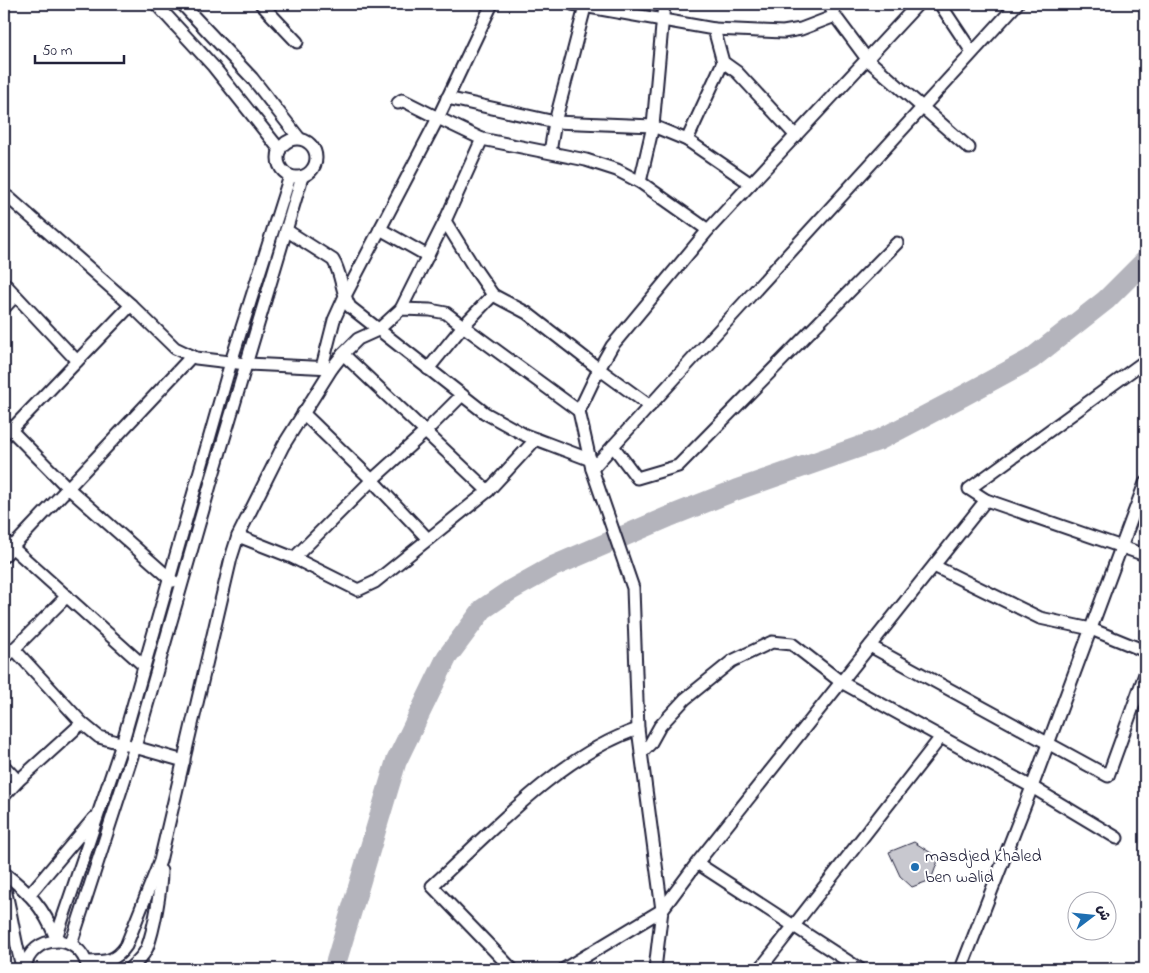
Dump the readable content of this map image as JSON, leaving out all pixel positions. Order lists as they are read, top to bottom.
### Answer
{
  "places": ["masdjed khaled ben walid"],
  "scale_bar": "50 m",
  "north": "right"
}
